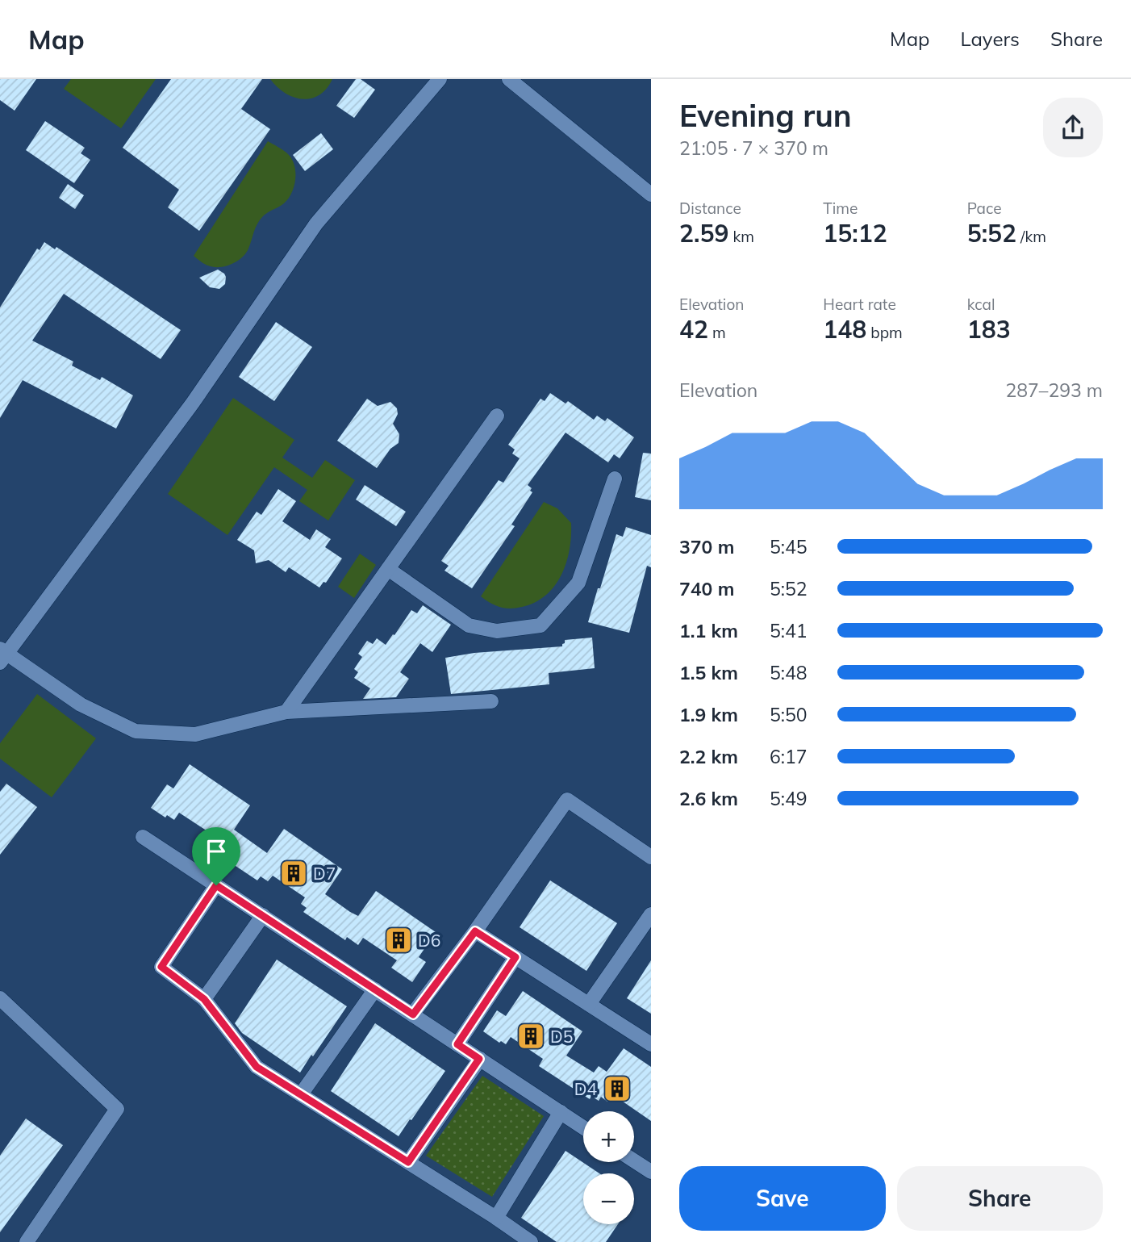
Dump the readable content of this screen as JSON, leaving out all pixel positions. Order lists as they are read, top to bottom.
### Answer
{
  "places": {
    "building": [
      "D7",
      "D6",
      "D5",
      "D4"
    ]
  },
  "page": {
    "header": "Map",
    "nav": ["Map", "Layers", "Share"],
    "heading": ["Evening run", "21:05 · 7 × 370 m"],
    "stats": [
      ["Distance", "2.59 km"],
      ["Time", "15:12"],
      ["Pace", "5:52 /km"],
      ["Elevation", "42 m"],
      ["Heart rate", "148 bpm"],
      ["kcal", "183"]
    ],
    "chart": ["Elevation", "287–293 m"],
    "list": [
      {
        "name": "370 m",
        "note": "5:45"
      },
      {
        "name": "740 m",
        "note": "5:52"
      },
      {
        "name": "1.1 km",
        "note": "5:41"
      },
      {
        "name": "1.5 km",
        "note": "5:48"
      },
      {
        "name": "1.9 km",
        "note": "5:50"
      },
      {
        "name": "2.2 km",
        "note": "6:17"
      },
      {
        "name": "2.6 km",
        "note": "5:49"
      }
    ],
    "map_buttons": ["+", "−"],
    "buttons": ["Save", "Share"]
  }
}
